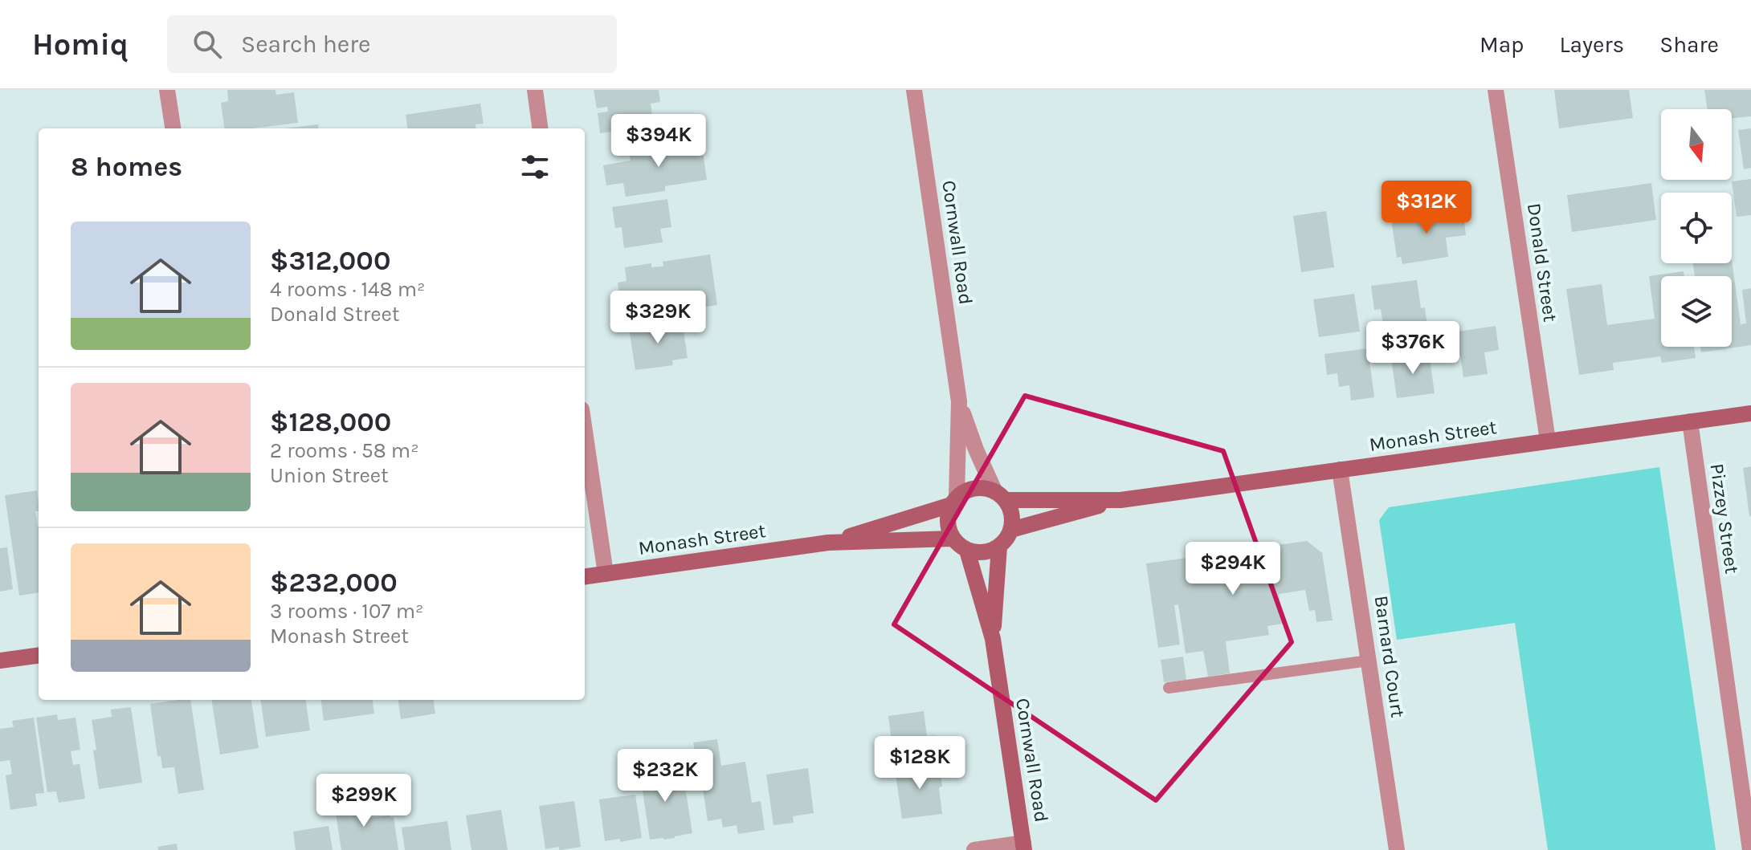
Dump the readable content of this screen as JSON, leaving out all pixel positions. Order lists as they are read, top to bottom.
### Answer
{
  "streets": {
    "main road": ["Cornwall Road", "Monash Street"],
    "street": ["Donald Street", "Pizzey Street", "Barnard Court"]
  },
  "crossings": [
    ["Cornwall Road", "Monash Street"],
    ["Donald Street", "Monash Street"],
    ["Monash Street", "Pizzey Street"],
    ["Monash Street", "Barnard Court"]
  ],
  "north": "bottom",
  "page": {
    "header": "Homiq",
    "search": "Search here",
    "nav": ["Map", "Layers", "Share"],
    "price": [
      "$394K",
      "$312K",
      "$329K",
      "$376K",
      "$294K",
      "$128K",
      "$232K",
      "$299K"
    ],
    "heading": "8 homes",
    "list": [
      {
        "name": "$312,000",
        "note": "4 rooms · 148 m² · Donald Street"
      },
      {
        "name": "$128,000",
        "note": "2 rooms · 58 m² · Union Street"
      },
      {
        "name": "$232,000",
        "note": "3 rooms · 107 m² · Monash Street"
      }
    ]
  }
}
